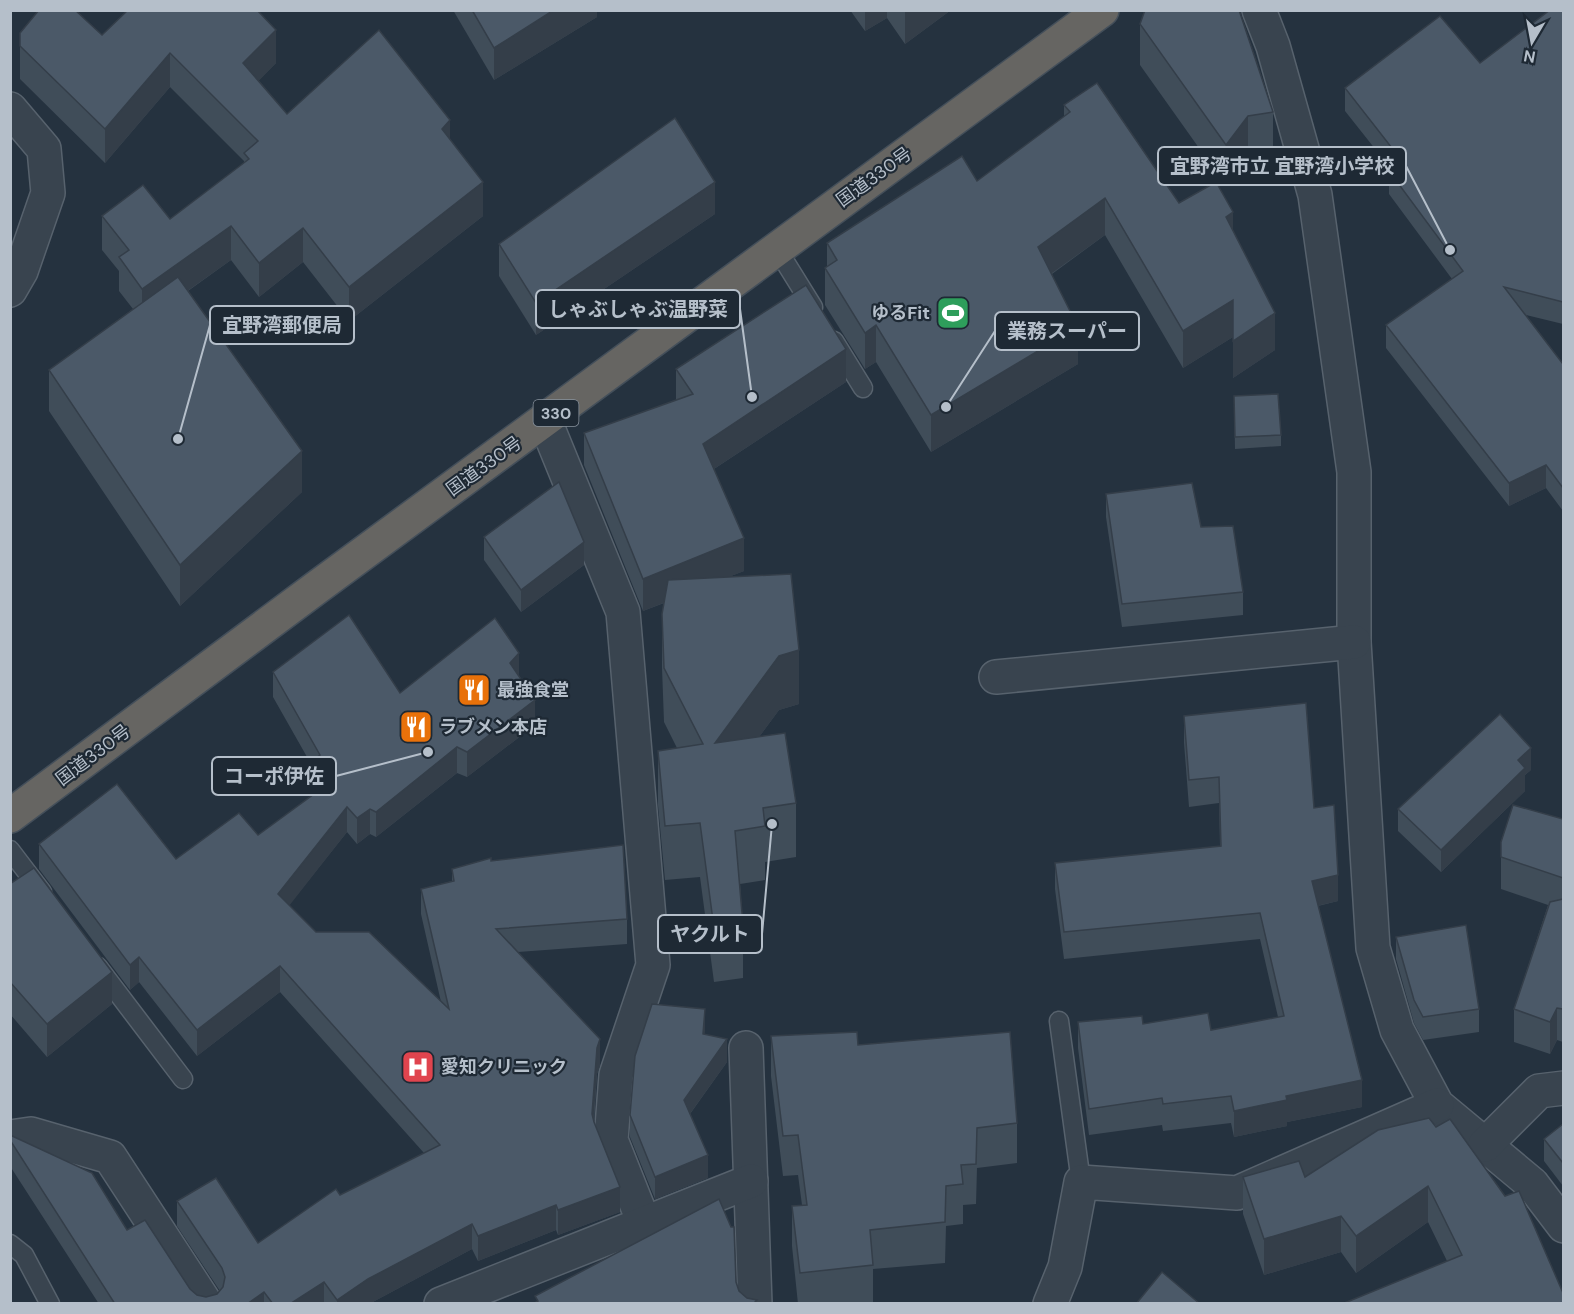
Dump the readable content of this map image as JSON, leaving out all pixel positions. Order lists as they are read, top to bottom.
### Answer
{
  "streets": {
    "highway": ["国道330号", "330"]
  },
  "places": {
    "other": [
      "宜野湾市立 宜野湾小学校",
      "しゃぶしゃぶ温野菜",
      "業務スーパー",
      "宜野湾郵便局",
      "コーポ伊佐",
      "ヤクルト"
    ],
    "sports": ["ゆるFit"],
    "restaurant": ["最強食堂", "ラブメン本店"],
    "hospital": ["愛知クリニック"]
  },
  "north": "bottom"
}
